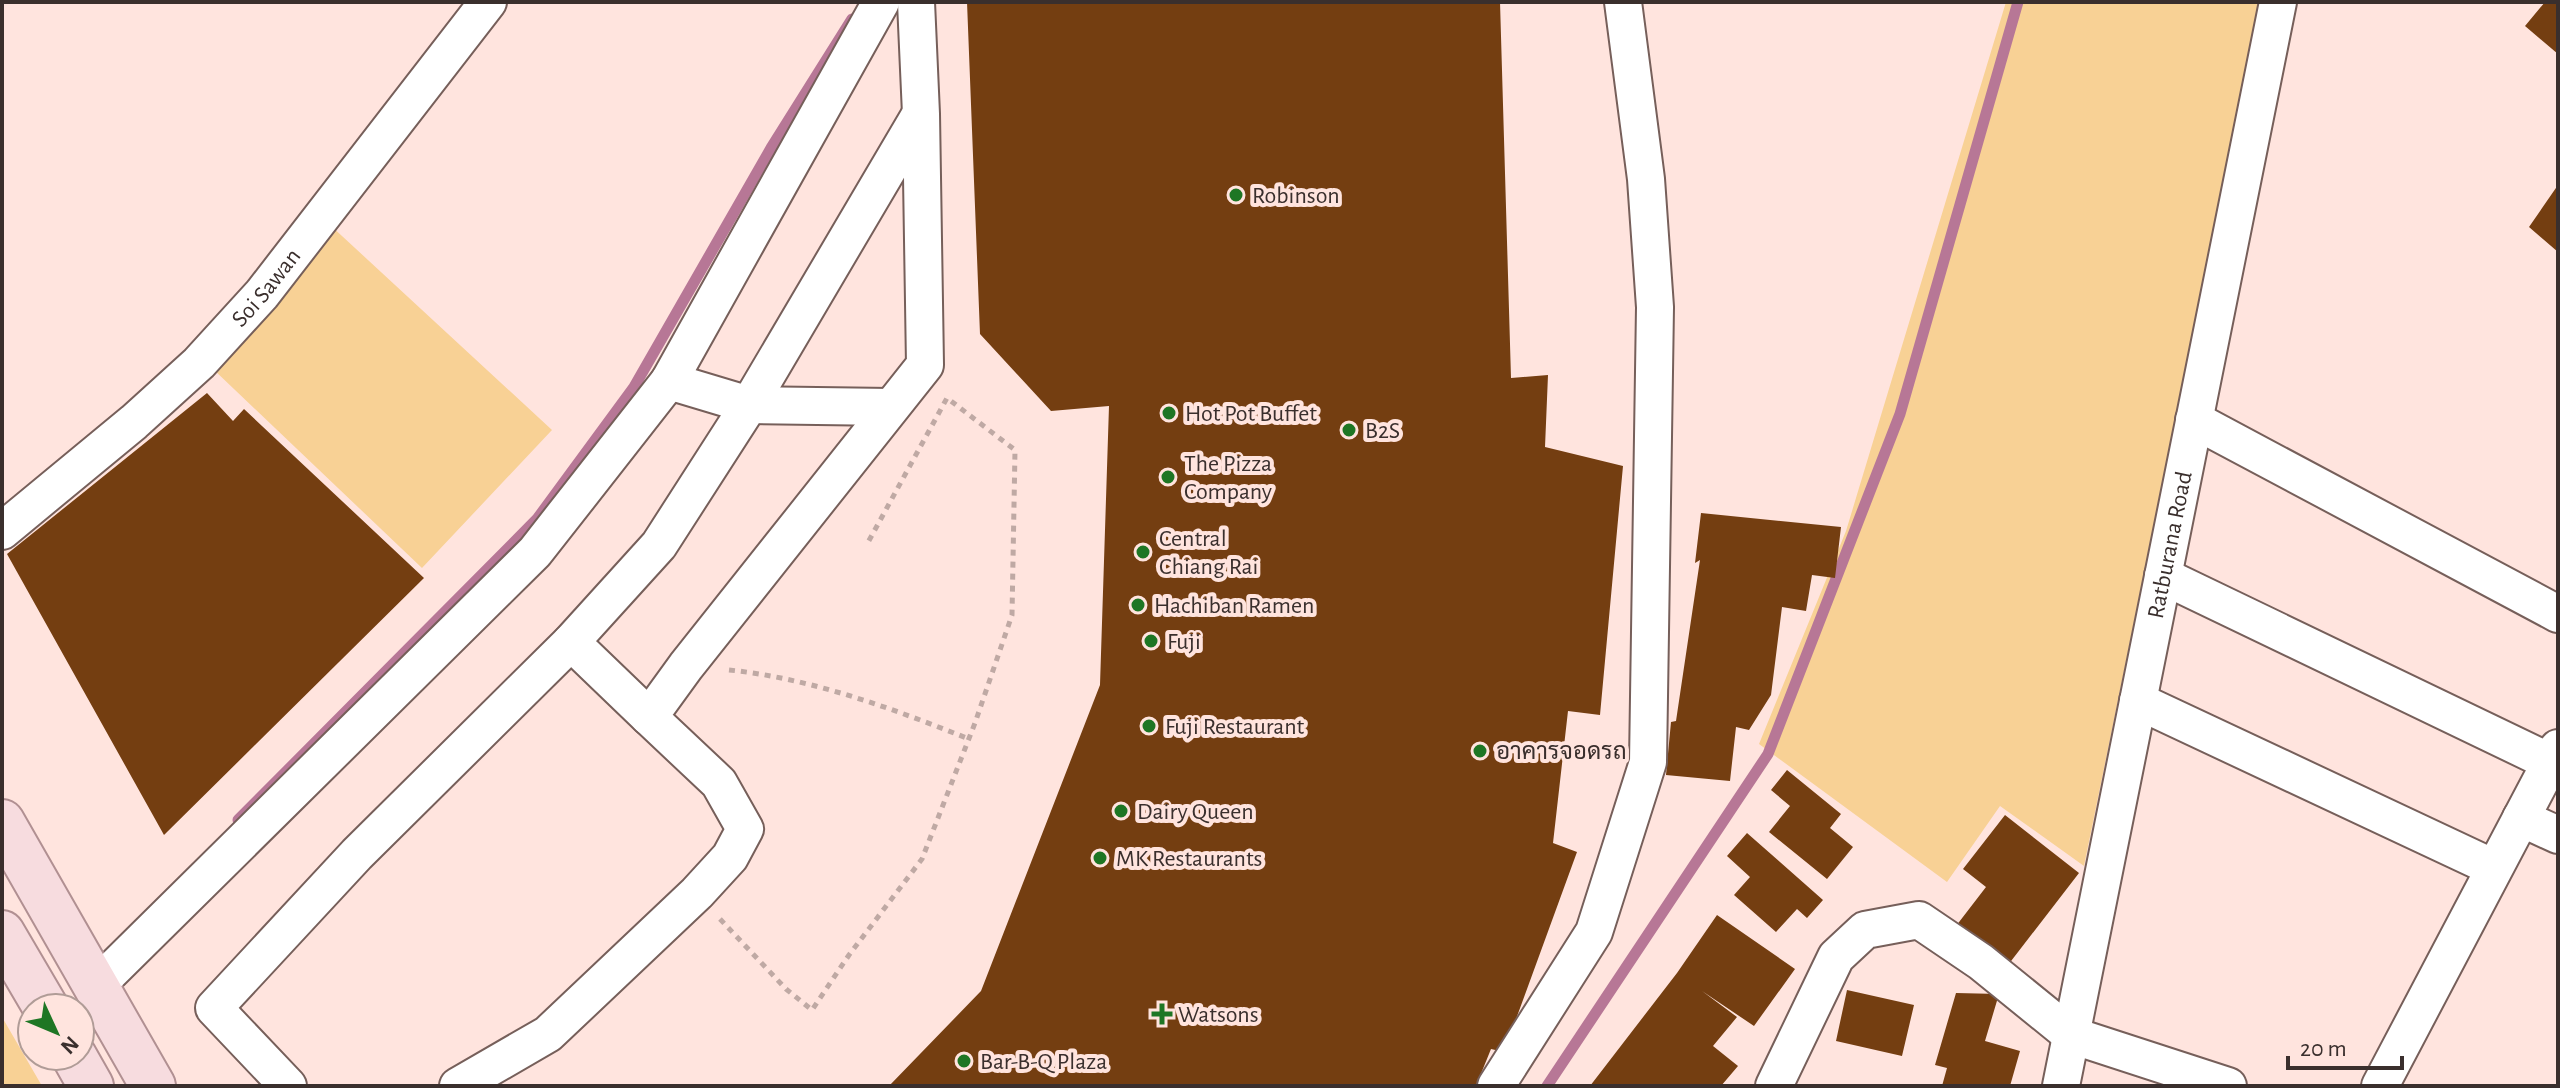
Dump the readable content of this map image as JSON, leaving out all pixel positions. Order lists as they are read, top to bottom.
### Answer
{
  "streets": {
    "street": ["Soi Sawan", "Ratburana Road"]
  },
  "places": {
    "other": [
      "Robinson",
      "Hot Pot Buffet",
      "B2S",
      "The Pizza Company",
      "Central Chiang Rai",
      "Hachiban Ramen",
      "Fuji",
      "Fuji Restaurant",
      "อาคารจอดรถ",
      "Dairy Queen",
      "MK Restaurants",
      "Bar-B-Q Plaza"
    ],
    "health": ["Watsons"]
  },
  "scale_bar": "20 m",
  "north": "bottom right"
}
